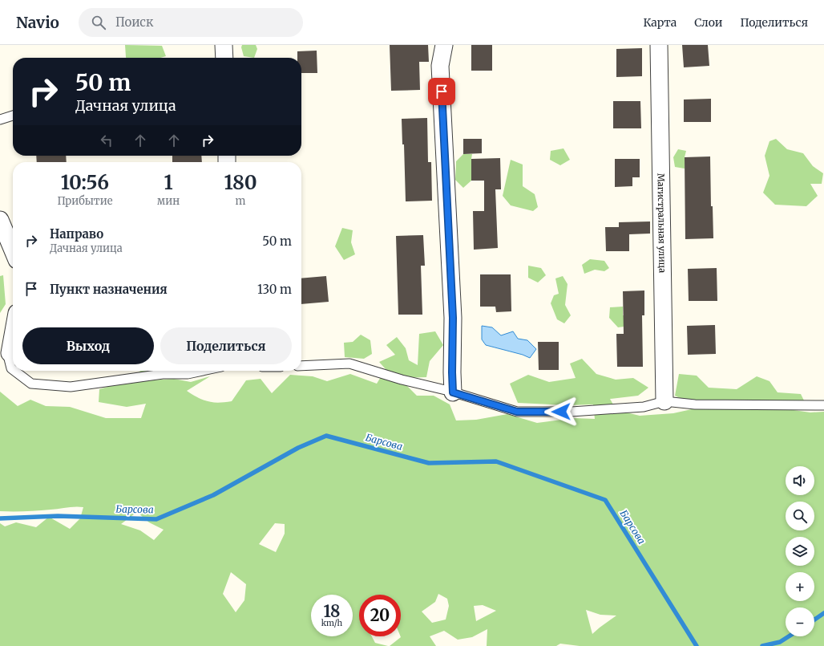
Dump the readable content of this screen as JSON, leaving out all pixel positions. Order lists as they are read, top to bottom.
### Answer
{
  "streets": {
    "street": ["Магистральная улица"]
  },
  "water": ["Барсова"],
  "page": {
    "header": "Navio",
    "search": "Поиск",
    "nav": ["Карта", "Слои", "Поделиться"],
    "turn": ["50 m", "Дачная улица"],
    "eta": [
      "10:56",
      "Прибытие",
      "1",
      "мин",
      "180",
      "m"
    ],
    "list": [
      {
        "name": "Направо",
        "note": "Дачная улица",
        "value": "50 m"
      },
      {
        "name": "Пункт назначения",
        "value": "130 m"
      }
    ],
    "buttons": ["Выход", "Поделиться"],
    "map_buttons": ["+", "−"],
    "speed": "18 km/h",
    "limit": "20"
  }
}
